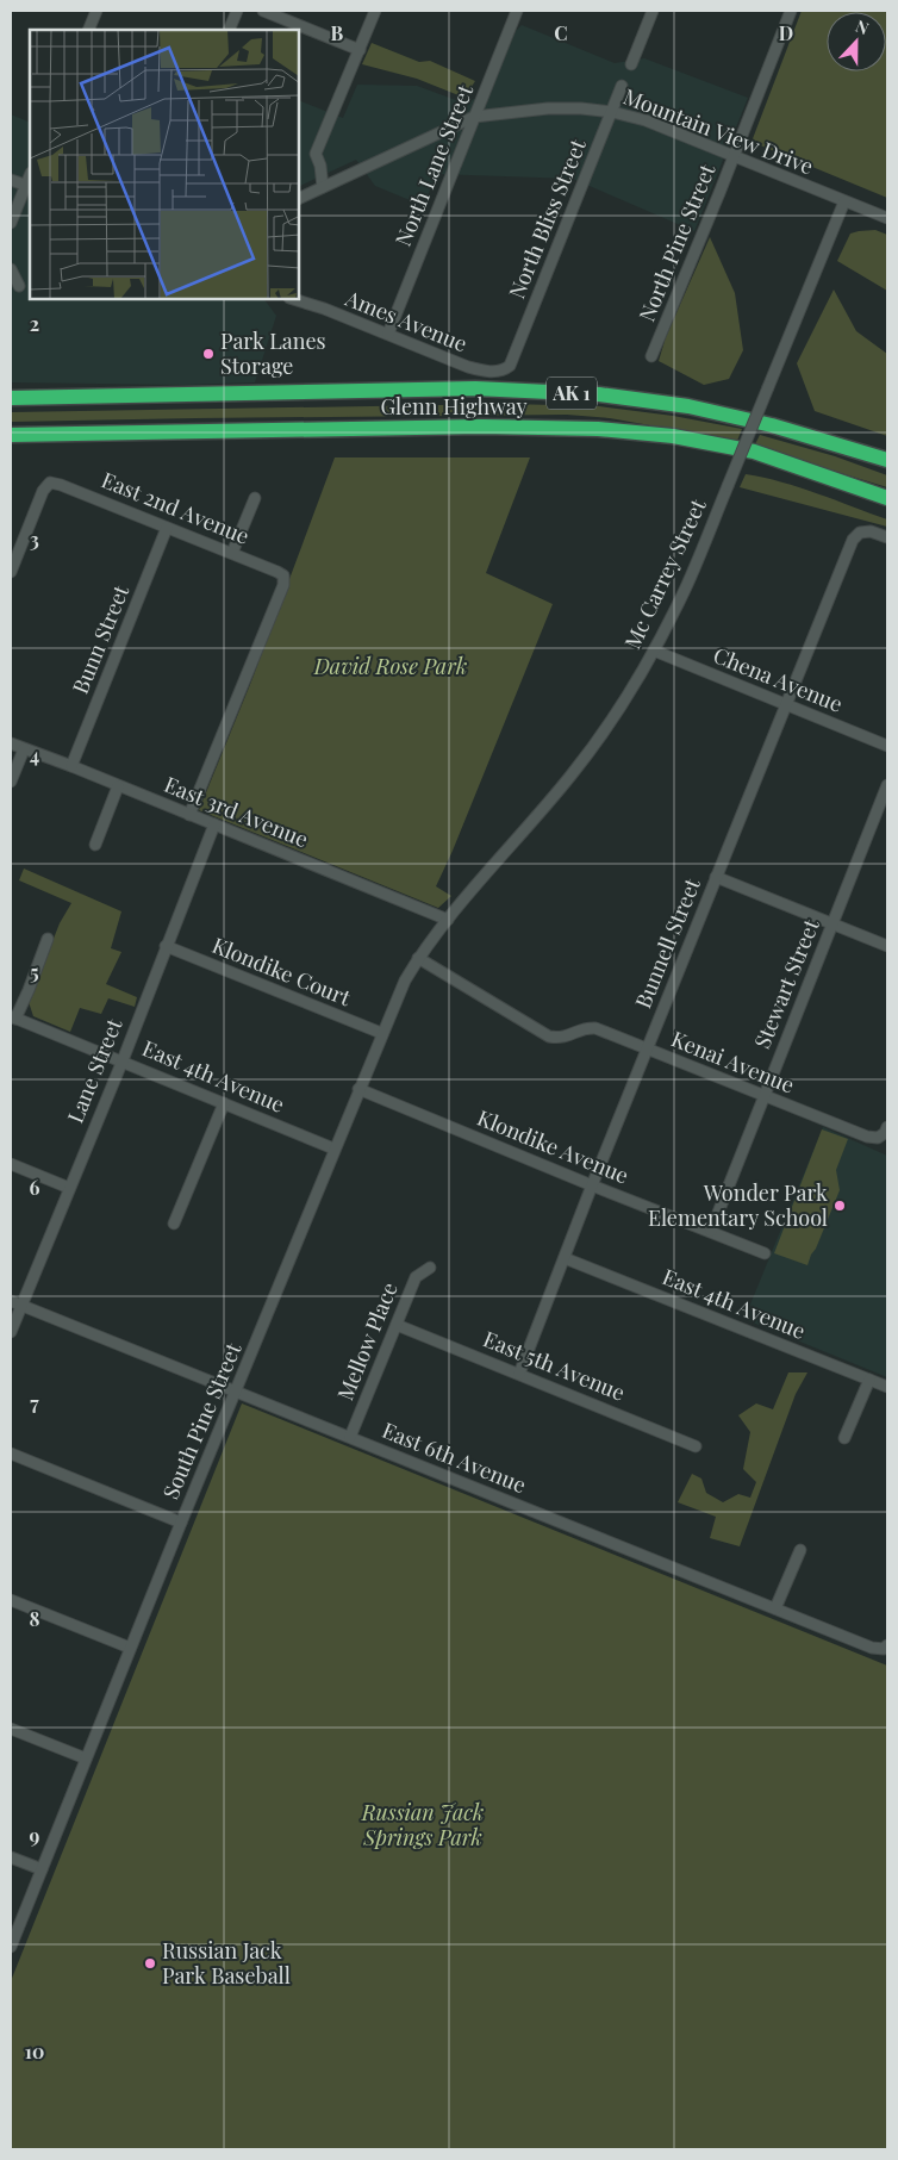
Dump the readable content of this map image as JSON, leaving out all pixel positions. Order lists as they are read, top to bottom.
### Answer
{
  "streets": {
    "highway": ["AK 1", "Glenn Highway"],
    "street": [
      "Mountain View Drive",
      "North Lane Street",
      "North Bliss Street",
      "North Pine Street",
      "Ames Avenue",
      "East 2nd Avenue",
      "Mc Carrey Street",
      "Bunn Street",
      "Chena Avenue",
      "East 3rd Avenue",
      "Bunnell Street",
      "Klondike Court",
      "Stewart Street",
      "Kenai Avenue",
      "Lane Street",
      "East 4th Avenue",
      "Klondike Avenue",
      "Mellow Place",
      "East 5th Avenue",
      "South Pine Street",
      "East 6th Avenue"
    ]
  },
  "crossings": [
    ["Mountain View Drive", "North Lane Street"],
    ["Mountain View Drive", "North Bliss Street"],
    ["Mountain View Drive", "North Pine Street"],
    ["Mountain View Drive", "Mc Carrey Street"],
    ["North Lane Street", "Ames Avenue"],
    ["North Bliss Street", "Ames Avenue"],
    ["East 2nd Avenue", "Bunn Street"],
    ["East 2nd Avenue", "East 3rd Avenue"],
    ["Mc Carrey Street", "Chena Avenue"],
    ["Mc Carrey Street", "East 3rd Avenue"],
    ["Mc Carrey Street", "South Pine Street"],
    ["Bunn Street", "East 3rd Avenue"],
    ["Chena Avenue", "Bunnell Street"],
    ["East 3rd Avenue", "Lane Street"],
    ["East 3rd Avenue", "South Pine Street"],
    ["Bunnell Street", "Kenai Avenue"],
    ["Bunnell Street", "East 4th Avenue"],
    ["Bunnell Street", "Klondike Avenue"],
    ["Bunnell Street", "East 5th Avenue"],
    ["Klondike Court", "Lane Street"],
    ["Klondike Court", "South Pine Street"],
    ["Stewart Street", "Kenai Avenue"],
    ["Stewart Street", "Klondike Avenue"],
    ["Kenai Avenue", "South Pine Street"],
    ["Lane Street", "East 4th Avenue"],
    ["Lane Street", "East 6th Avenue"],
    ["East 4th Avenue", "South Pine Street"],
    ["Klondike Avenue", "South Pine Street"],
    ["Mellow Place", "East 5th Avenue"],
    ["Mellow Place", "East 6th Avenue"],
    ["South Pine Street", "East 6th Avenue"]
  ],
  "parks": ["David Rose Park", "Russian Jack Springs Park"],
  "places": ["Park Lanes Storage", "Wonder Park Elementary School", "Russian Jack Park Baseball"],
  "north": "top",
  "grid": {
    "columns": ["B", "C", "D"],
    "rows": [
      "2",
      "3",
      "4",
      "5",
      "6",
      "7",
      "8",
      "9",
      "10"
    ]
  }
}
